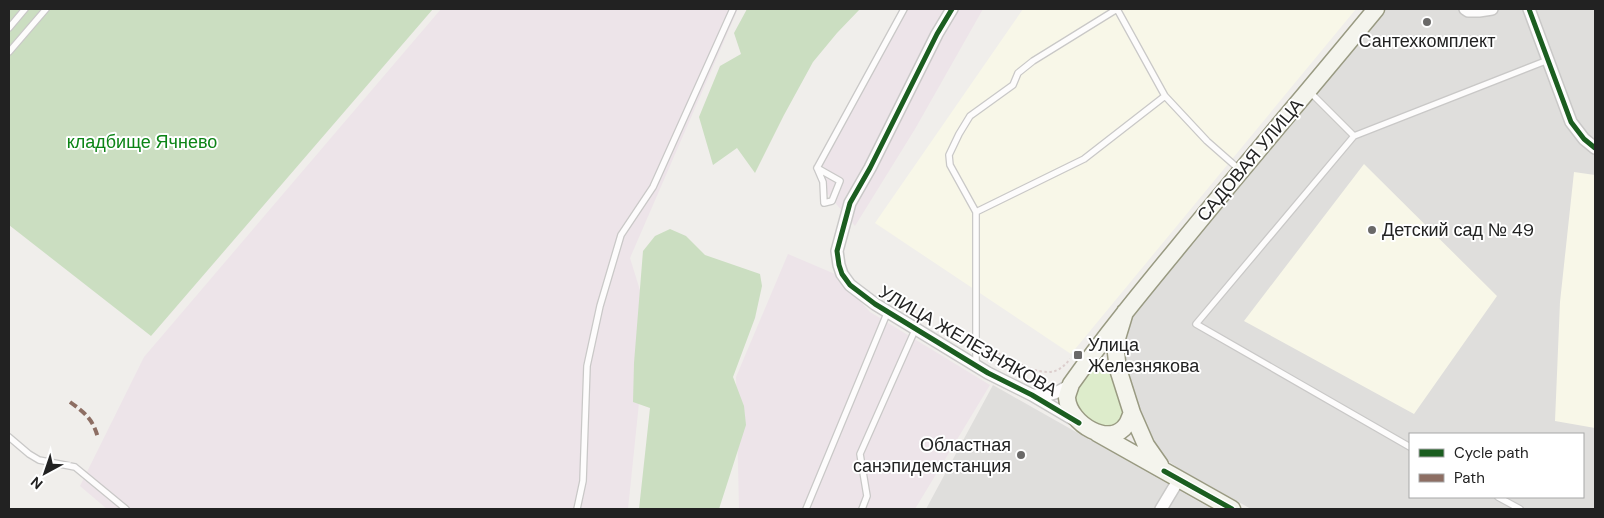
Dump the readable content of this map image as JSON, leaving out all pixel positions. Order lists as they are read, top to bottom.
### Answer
{
  "streets": {
    "main road": ["САДОВАЯ УЛИЦА"],
    "street": ["УЛИЦА ЖЕЛЕЗНЯКОВА"]
  },
  "crossings": [
    ["САДОВАЯ УЛИЦА", "УЛИЦА ЖЕЛЕЗНЯКОВА"]
  ],
  "parks": ["кладбище Ячнево"],
  "places": {
    "other": ["Сантехкомплект", "Детский сад № 49", "Областная санэпидемстанция"],
    "transit": ["Улица Железнякова"]
  },
  "legend": ["Cycle path", "Path"],
  "north": "bottom left"
}
